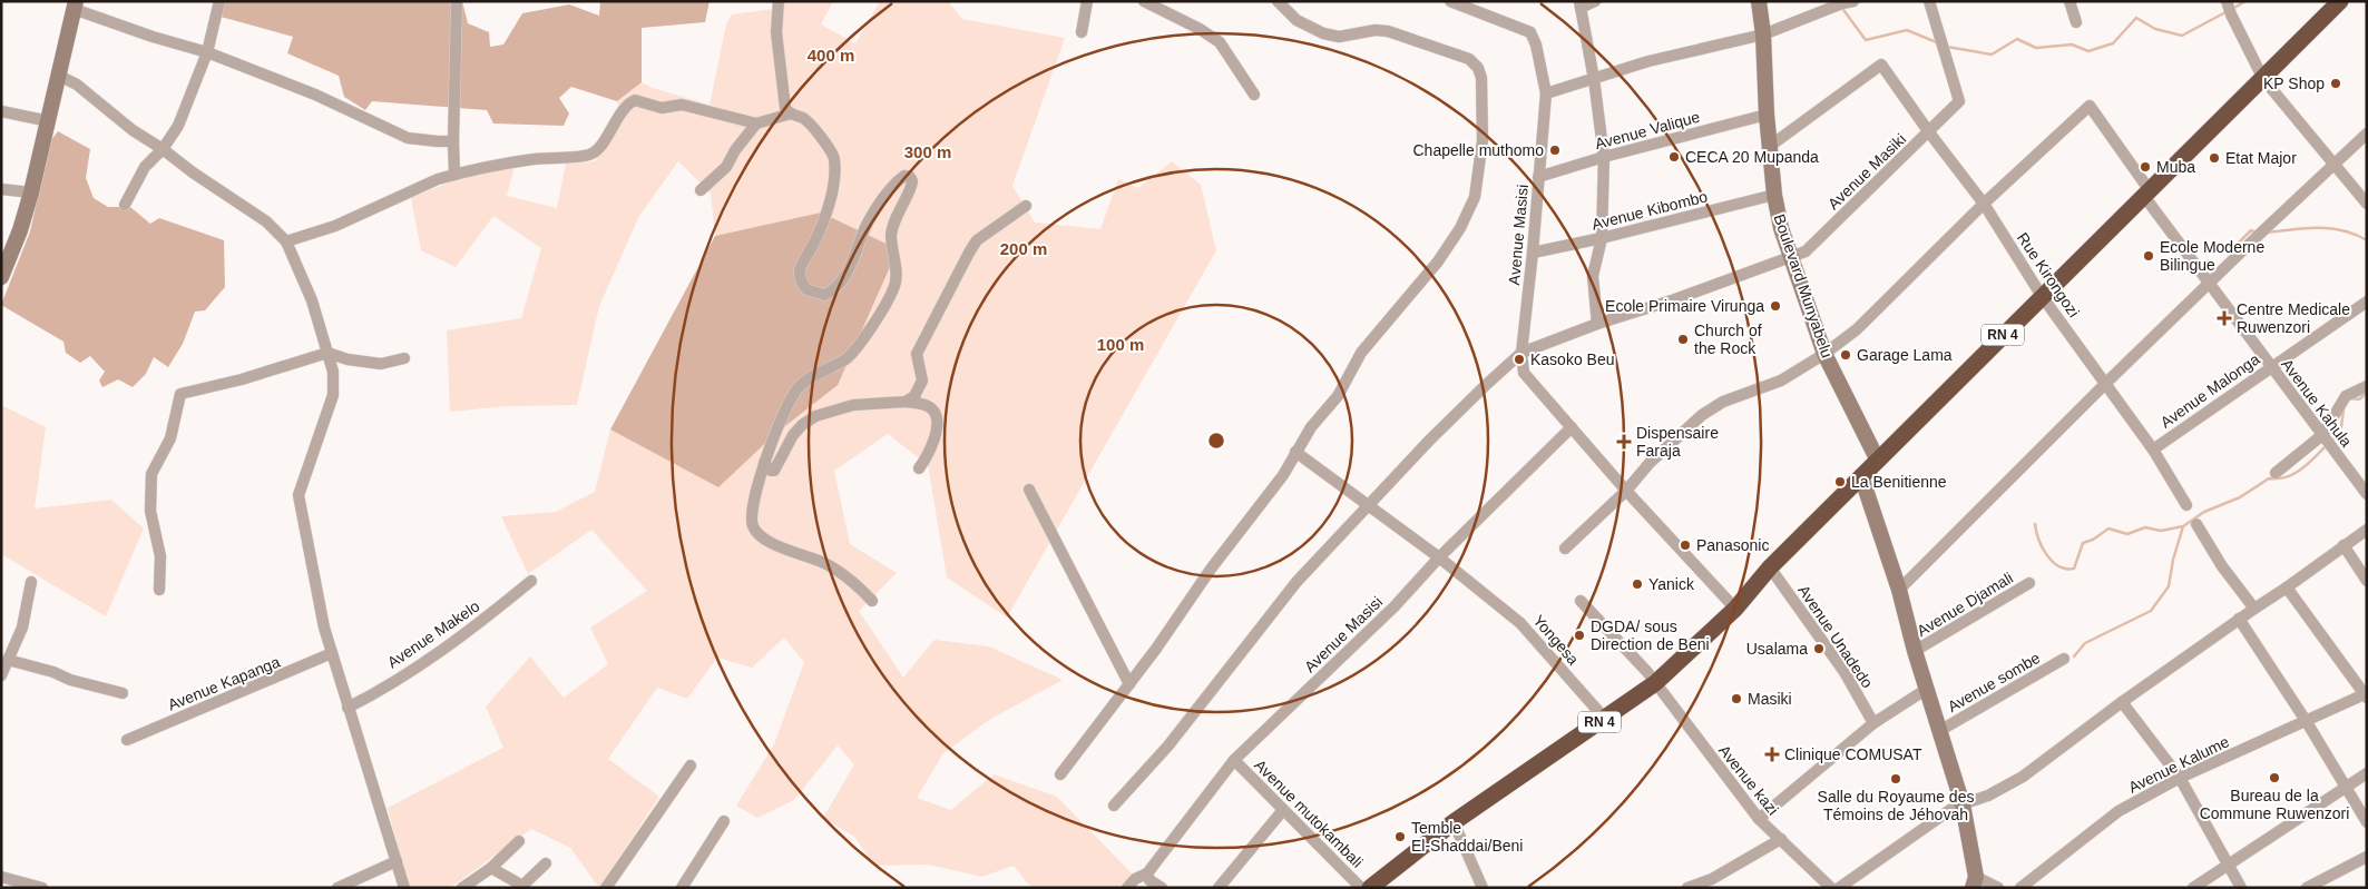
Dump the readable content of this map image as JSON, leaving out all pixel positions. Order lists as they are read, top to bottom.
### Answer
{
  "streets": {
    "highway": ["RN 4"],
    "street": [
      "Avenue Valique",
      "Avenue Masiki",
      "Avenue Kibombo",
      "Avenue Masisi",
      "Rue Kirongozi",
      "Boulevard Munyabelu",
      "Avenue Malonga",
      "Avenue Kahula",
      "Avenue Djamali",
      "Avenue Makelo",
      "Avenue Unadedo",
      "Yongesa",
      "Avenue sombe",
      "Avenue Kapanga",
      "Avenue Kalume",
      "Avenue kazi",
      "Avenue mutokambali"
    ]
  },
  "crossings": [
    ["Avenue Valique", "Avenue Masisi"],
    ["Avenue Valique", "Boulevard Munyabelu"],
    ["Avenue Masiki", "Avenue Masisi"],
    ["Avenue Masiki", "Rue Kirongozi"],
    ["Avenue Masiki", "Boulevard Munyabelu"],
    ["Avenue Kibombo", "Avenue Masisi"],
    ["Avenue Kibombo", "Boulevard Munyabelu"],
    ["Avenue Masisi", "RN 4"],
    ["Avenue Masisi", "Yongesa"],
    ["Avenue Masisi", "Avenue mutokambali"],
    ["Rue Kirongozi", "Boulevard Munyabelu"],
    ["Rue Kirongozi", "RN 4"],
    ["Rue Kirongozi", "Avenue Malonga"],
    ["Rue Kirongozi", "Avenue Kahula"],
    ["Boulevard Munyabelu", "RN 4"],
    ["RN 4", "Avenue Kahula"],
    ["RN 4", "Avenue Unadedo"],
    ["RN 4", "Yongesa"],
    ["RN 4", "Avenue kazi"],
    ["Avenue Malonga", "Avenue Kahula"]
  ],
  "places": {
    "other": [
      "KP Shop",
      "Chapelle muthomo",
      "CECA 20 Mupanda",
      "Etat Major",
      "Muba",
      "Ecole Moderne Bilingue",
      "Ecole Primaire Virunga",
      "Church of the Rock",
      "Garage Lama",
      "Kasoko Beu",
      "La Benitienne",
      "Panasonic",
      "Yanick",
      "DGDA/ sous Direction de Beni",
      "Usalama",
      "Masiki",
      "Bureau de la Commune Ruwenzori",
      "Salle du Royaume des Témoins de Jéhovah",
      "Temble El-Shaddai/Beni"
    ],
    "health": ["Centre Medicale Ruwenzori", "Dispensaire Faraja", "Clinique COMUSAT"]
  },
  "rings": [
    "400 m",
    "300 m",
    "200 m",
    "100 m"
  ]
}
